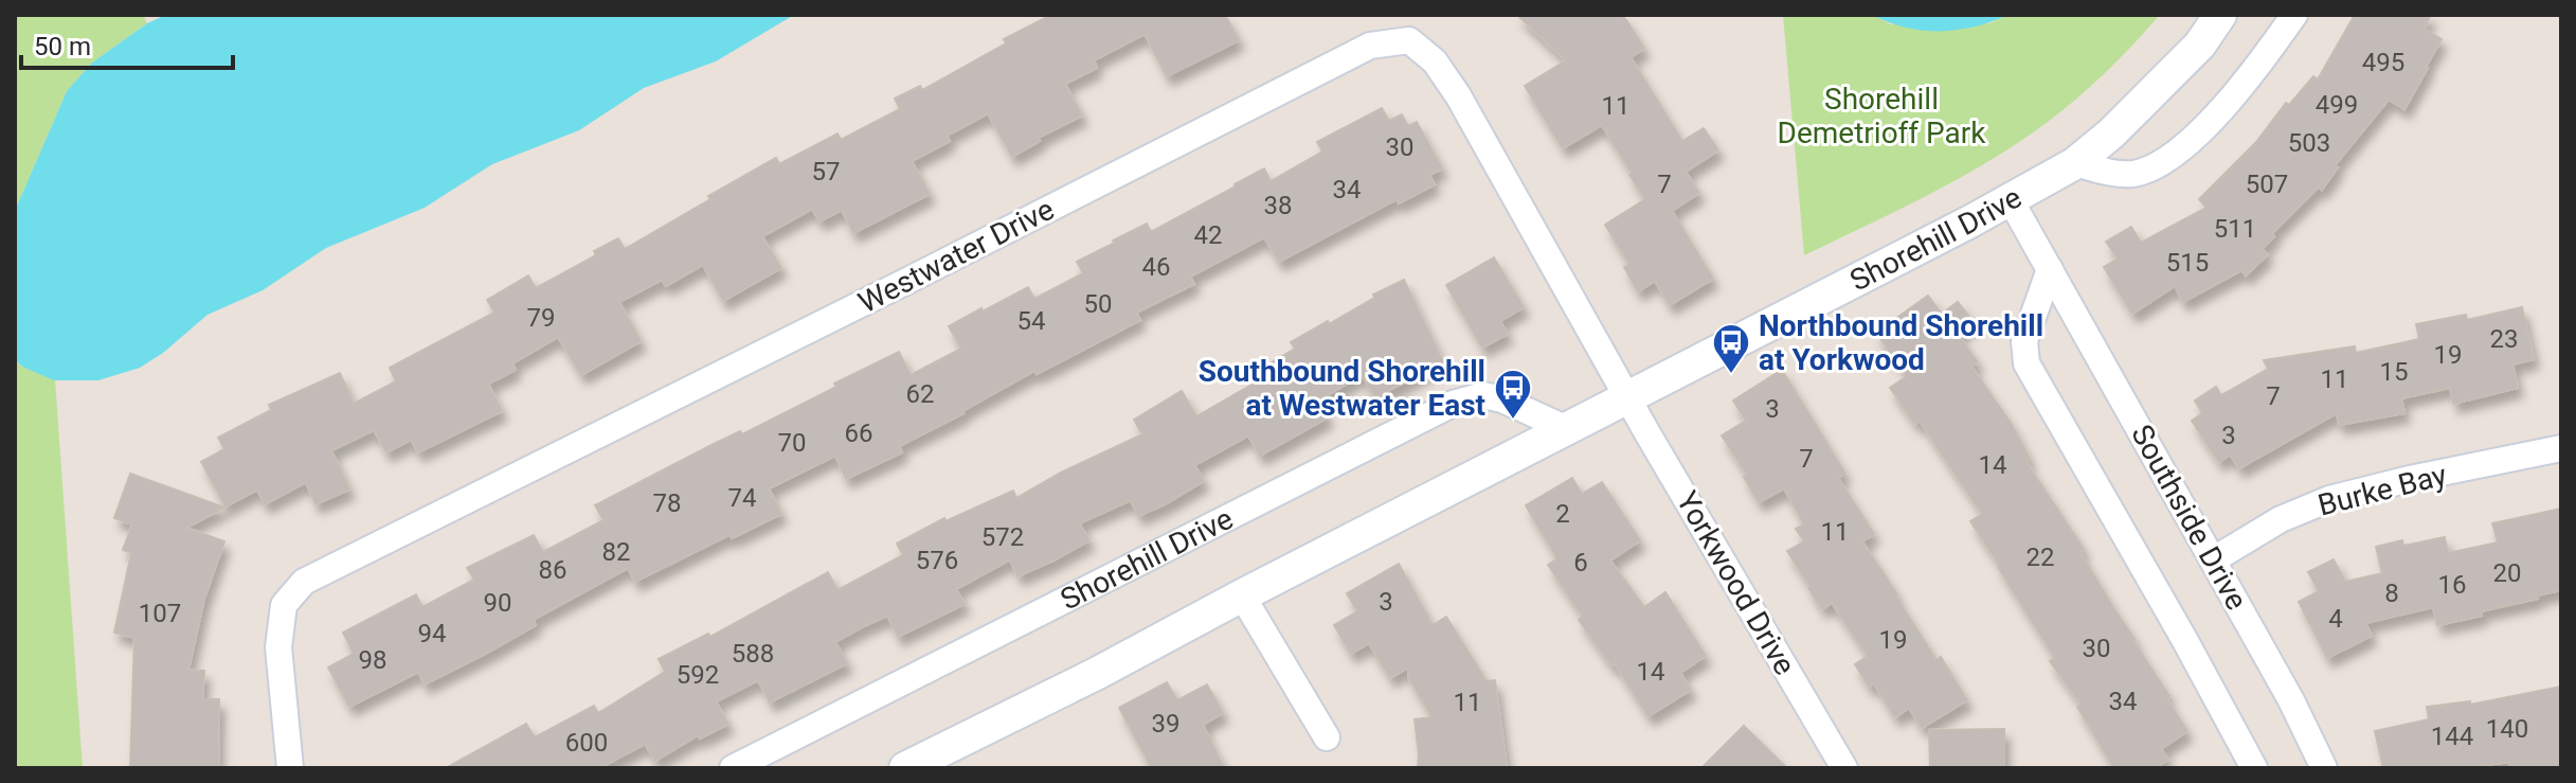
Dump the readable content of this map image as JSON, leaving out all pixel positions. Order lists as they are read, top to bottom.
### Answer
{
  "streets": {
    "street": [
      "Shorehill Drive",
      "Westwater Drive",
      "Burke Bay",
      "Southside Drive",
      "Yorkwood Drive"
    ]
  },
  "crossings": [
    ["Shorehill Drive", "Westwater Drive"],
    ["Shorehill Drive", "Southside Drive"],
    ["Shorehill Drive", "Yorkwood Drive"],
    ["Westwater Drive", "Yorkwood Drive"],
    ["Burke Bay", "Southside Drive"]
  ],
  "parks": ["Shorehill Demetrioff Park"],
  "places": {
    "bus stop": ["Northbound Shorehill at Yorkwood", "Southbound Shorehill at Westwater East"]
  },
  "house_numbers": [
    "495",
    "499",
    "11",
    "503",
    "30",
    "57",
    "7",
    "507",
    "34",
    "38",
    "511",
    "42",
    "515",
    "46",
    "50",
    "79",
    "54",
    "23",
    "19",
    "15",
    "11",
    "62",
    "7",
    "3",
    "66",
    "3",
    "70",
    "7",
    "14",
    "74",
    "78",
    "2",
    "11",
    "572",
    "82",
    "22",
    "576",
    "6",
    "86",
    "20",
    "16",
    "8",
    "3",
    "90",
    "107",
    "4",
    "94",
    "19",
    "30",
    "588",
    "98",
    "14",
    "592",
    "34",
    "11",
    "39",
    "140",
    "144",
    "600"
  ],
  "scale_bar": "50 m"
}
